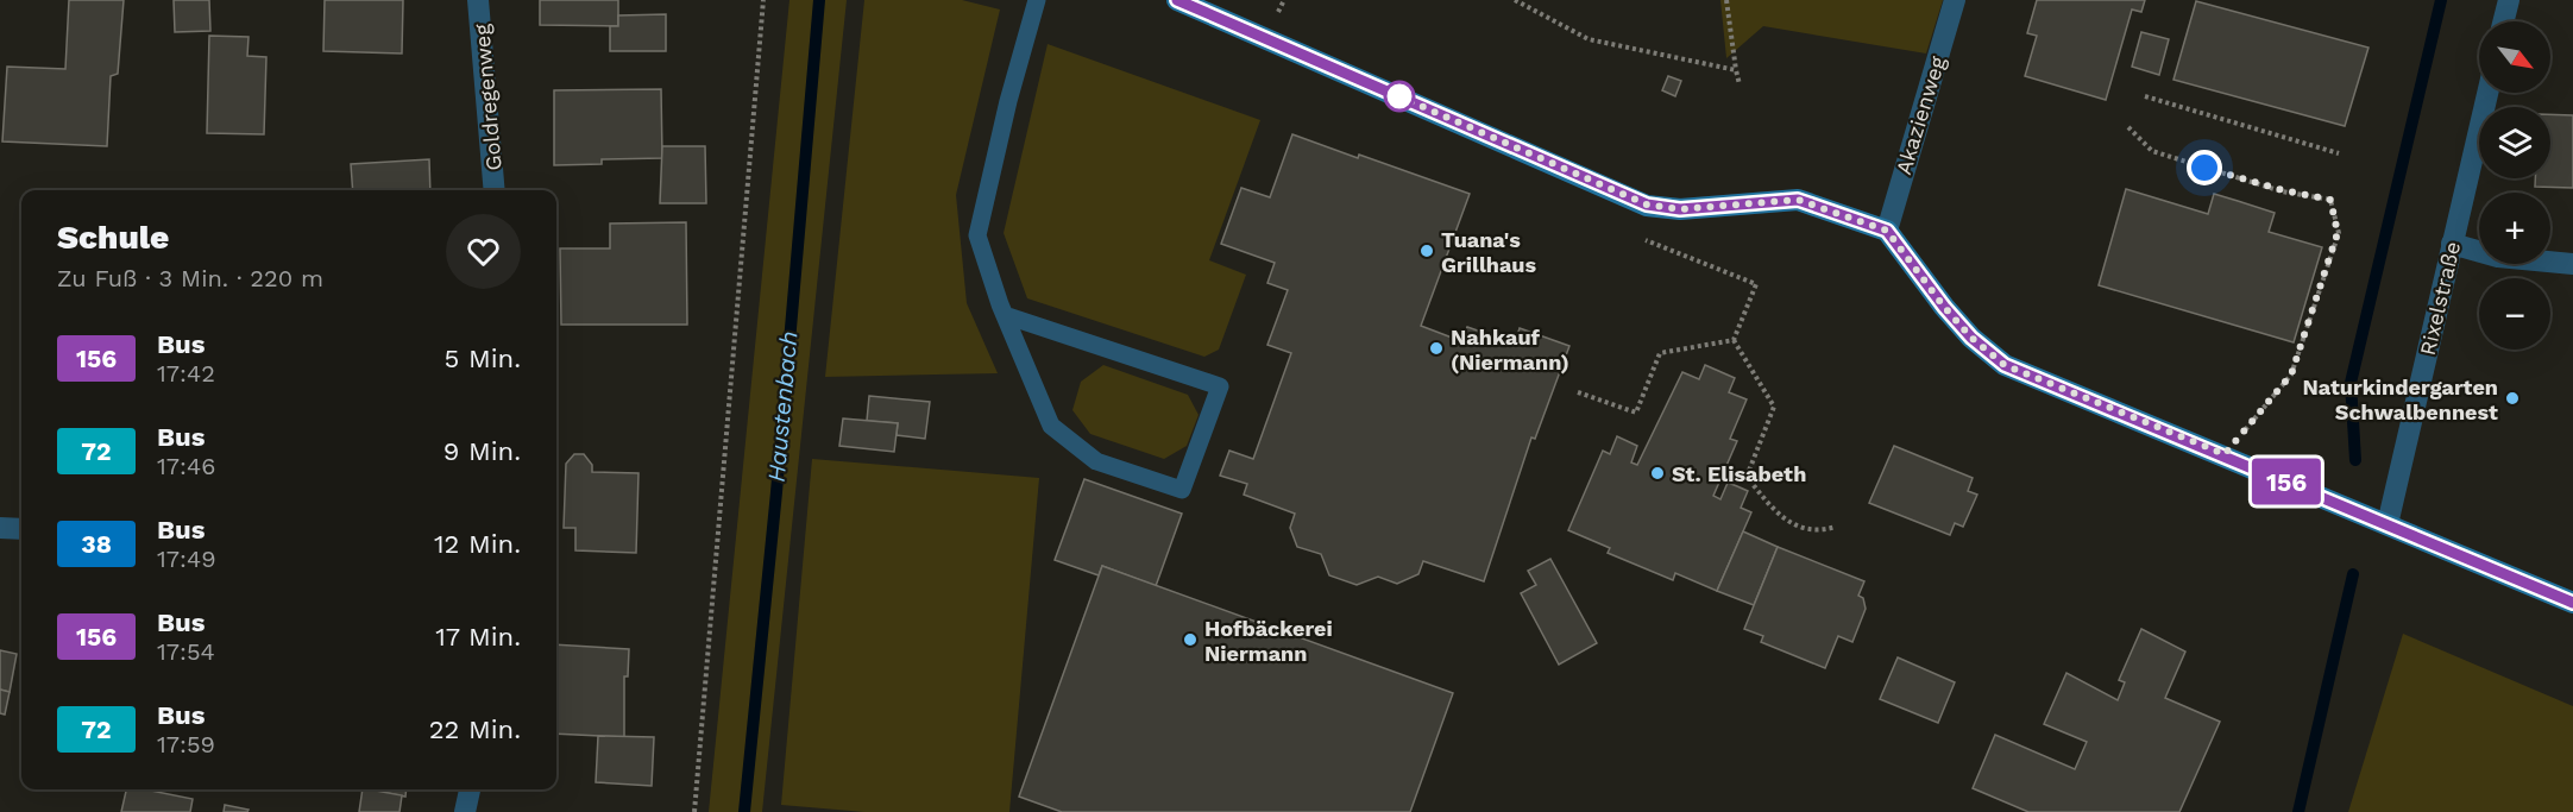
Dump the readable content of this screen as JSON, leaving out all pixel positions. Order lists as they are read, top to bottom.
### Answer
{
  "streets": {
    "street": ["Goldregenweg", "Akazienweg", "Rixelstraße"]
  },
  "water": ["Haustenbach"],
  "places": [
    "Tuana's Grillhaus",
    "Nahkauf (Niermann)",
    "Naturkindergarten Schwalbennest",
    "St. Elisabeth",
    "Hofbäckerei Niermann"
  ],
  "lines": ["bus line 156"],
  "north": "bottom right",
  "page": {
    "on_map": "156",
    "map_buttons": ["+", "−"],
    "heading": ["Schule", "Zu Fuß · 3 Min. · 220 m"],
    "list": [
      {
        "mark": "156",
        "name": "Bus",
        "note": "17:42",
        "value": "5 Min."
      },
      {
        "mark": "72",
        "name": "Bus",
        "note": "17:46",
        "value": "9 Min."
      },
      {
        "mark": "38",
        "name": "Bus",
        "note": "17:49",
        "value": "12 Min."
      },
      {
        "mark": "156",
        "name": "Bus",
        "note": "17:54",
        "value": "17 Min."
      },
      {
        "mark": "72",
        "name": "Bus",
        "note": "17:59",
        "value": "22 Min."
      }
    ]
  }
}
